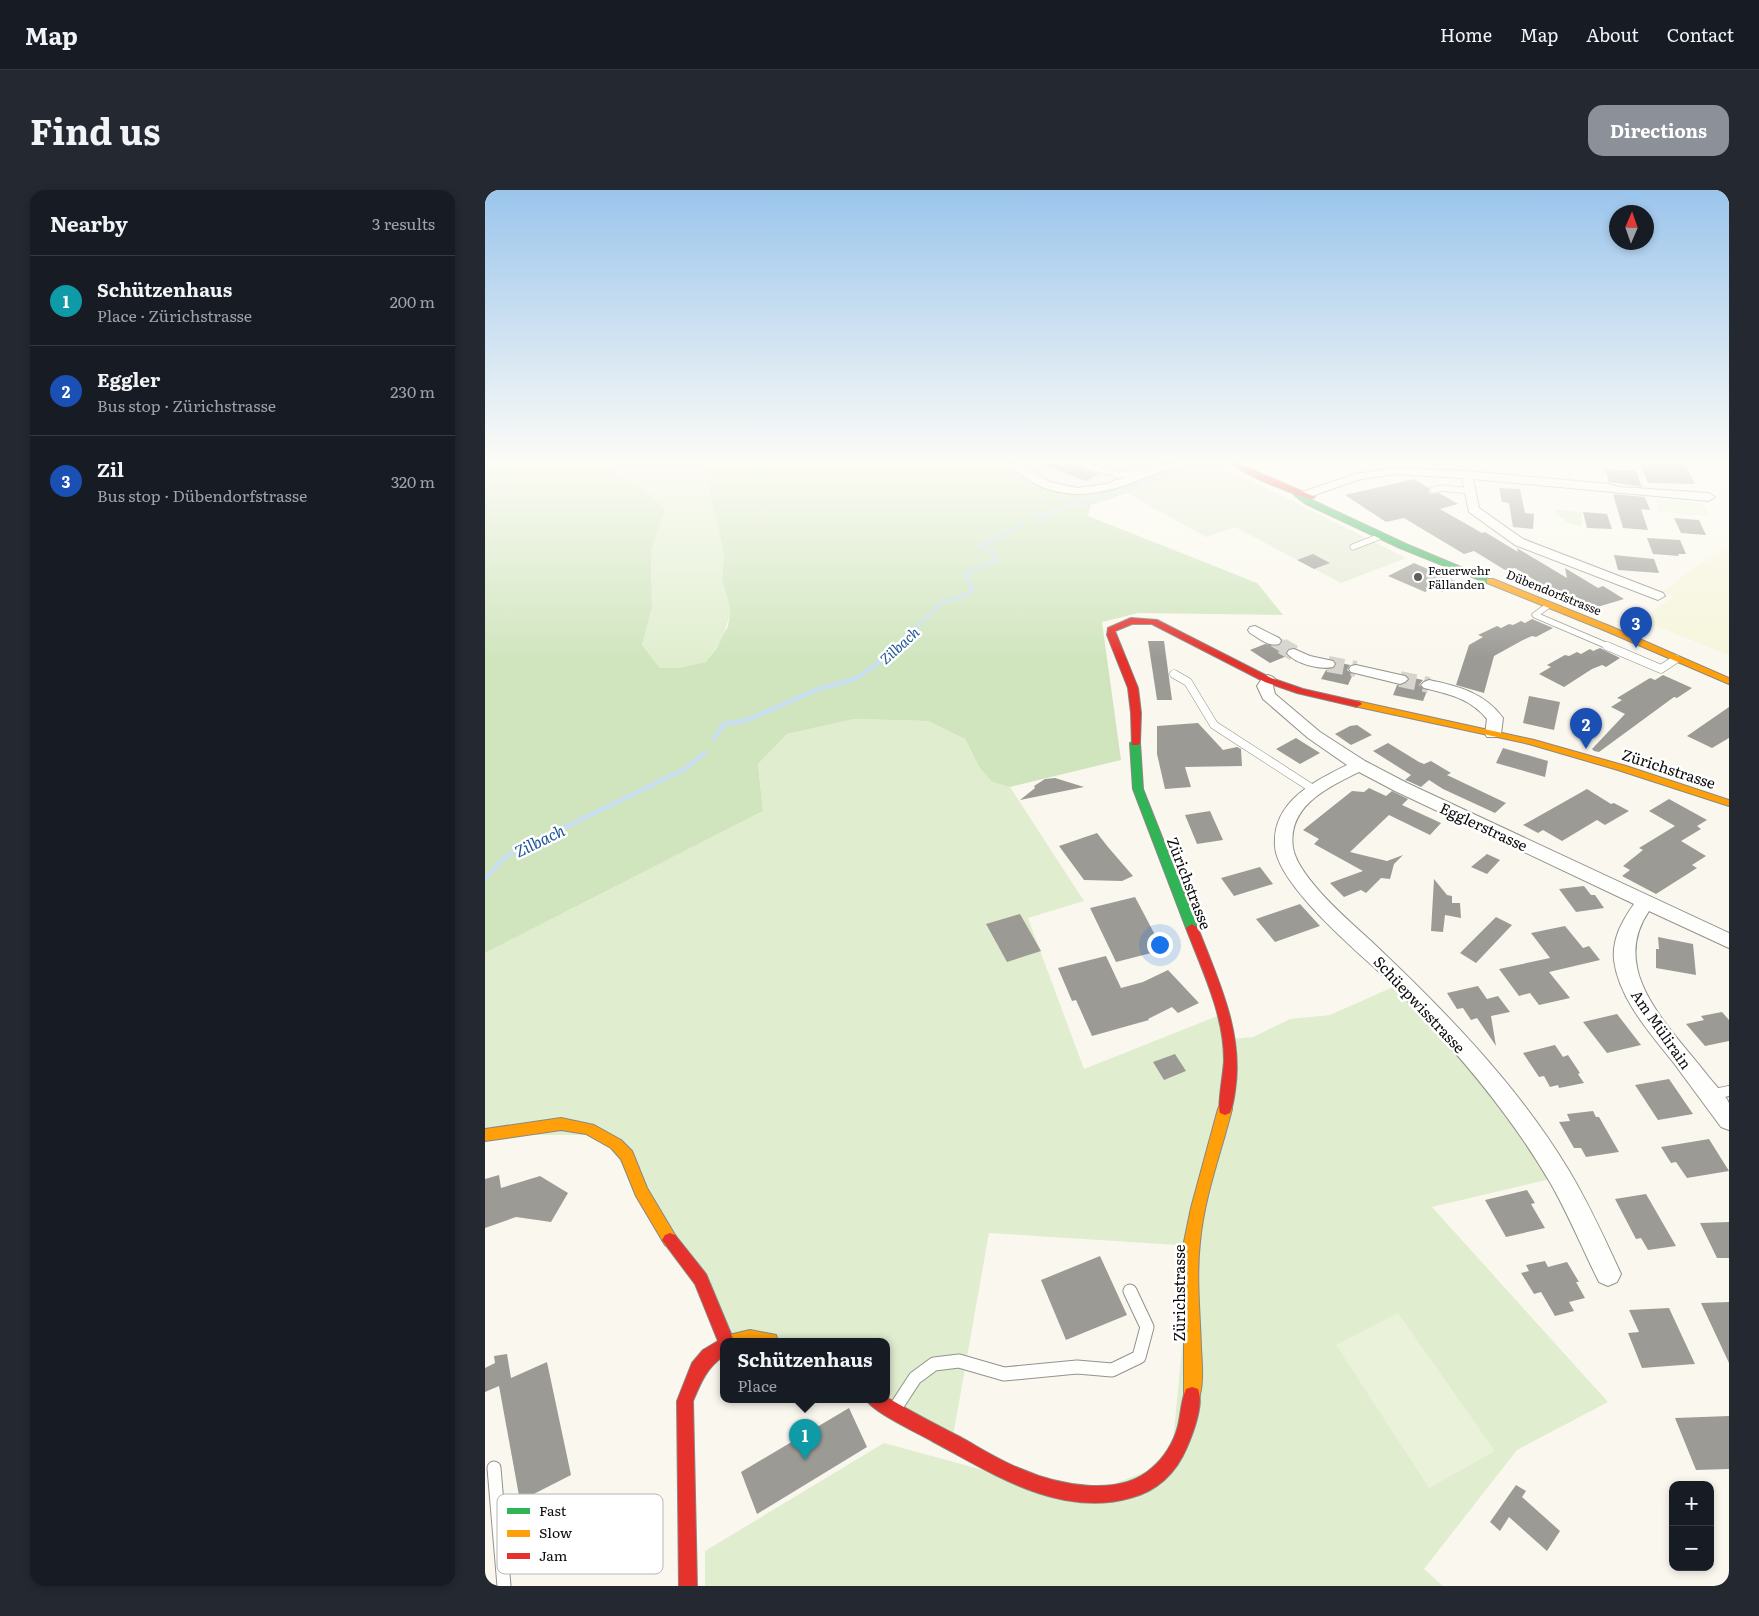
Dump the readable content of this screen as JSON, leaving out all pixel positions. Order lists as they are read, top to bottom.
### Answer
{
  "streets": {
    "main road": ["Dübendorfstrasse", "Zürichstrasse"],
    "street": ["Egglerstrasse", "Schüepwisstrasse", "Am Mülirain"]
  },
  "crossings": [
    ["Zürichstrasse", "Egglerstrasse"],
    ["Egglerstrasse", "Schüepwisstrasse"],
    ["Egglerstrasse", "Am Mülirain"]
  ],
  "water": ["Zilbach"],
  "places": ["Feuerwehr Fällanden"],
  "legend": ["Fast", "Slow", "Jam"],
  "north": "top",
  "page": {
    "header": "Map",
    "nav": [
      "Home",
      "Map",
      "About",
      "Contact"
    ],
    "title": "Find us",
    "buttons": "Directions",
    "heading": ["Nearby", "3 results"],
    "list": [
      {
        "mark": "1",
        "name": "Schützenhaus",
        "note": "Place · Zürichstrasse",
        "value": "200 m"
      },
      {
        "mark": "2",
        "name": "Eggler",
        "note": "Bus stop · Zürichstrasse",
        "value": "230 m"
      },
      {
        "mark": "3",
        "name": "Zil",
        "note": "Bus stop · Dübendorfstrasse",
        "value": "320 m"
      }
    ],
    "pins": ["3", "2", "1"],
    "popup": ["Schützenhaus", "Place"],
    "map_buttons": ["+", "−"]
  }
}
